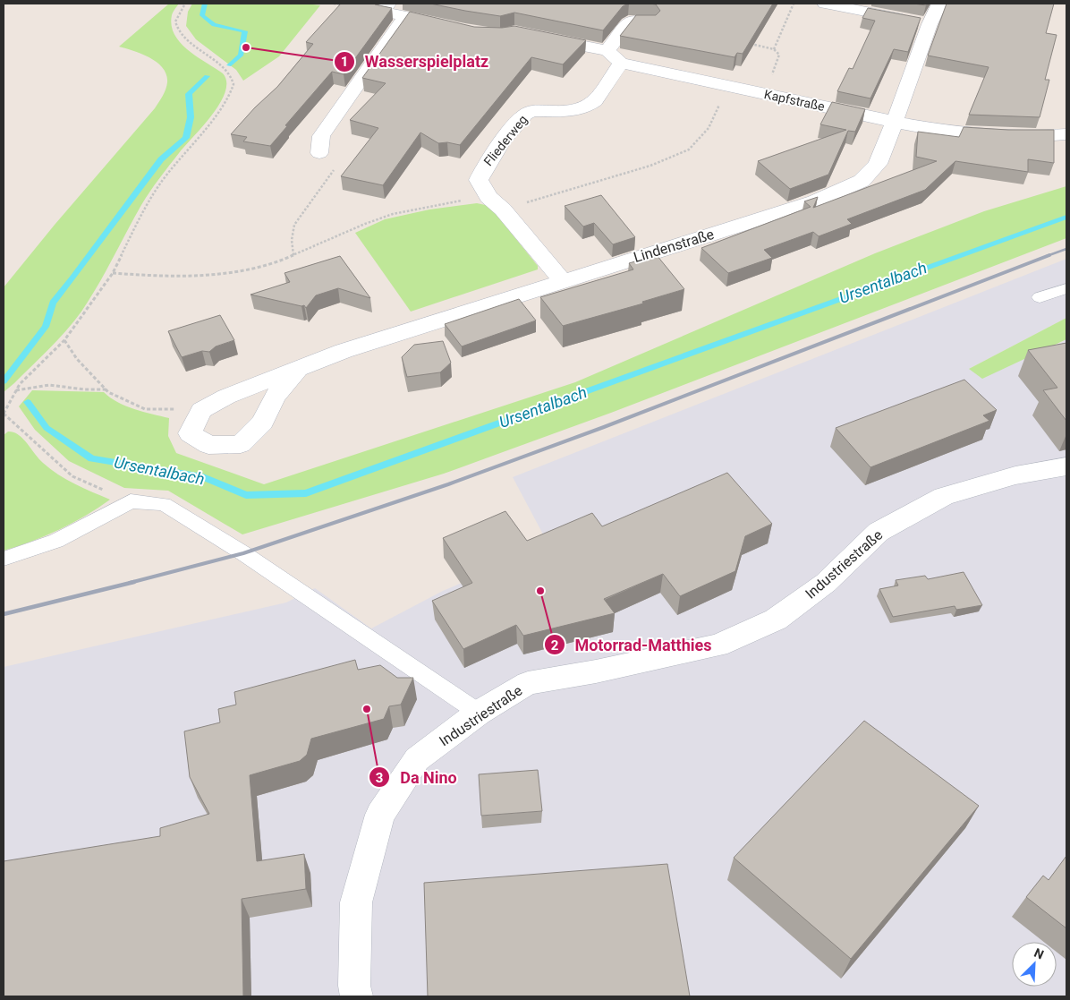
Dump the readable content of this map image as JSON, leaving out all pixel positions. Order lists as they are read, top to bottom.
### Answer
{
  "streets": {
    "street": [
      "Kapfstraße",
      "Fliederweg",
      "Lindenstraße",
      "Industriestraße"
    ]
  },
  "crossings": [
    ["Kapfstraße", "Fliederweg"],
    ["Kapfstraße", "Lindenstraße"],
    ["Fliederweg", "Lindenstraße"]
  ],
  "water": ["Ursentalbach"],
  "places": ["Wasserspielplatz", "Motorrad-Matthies", "Da Nino"],
  "north": "top right"
}
